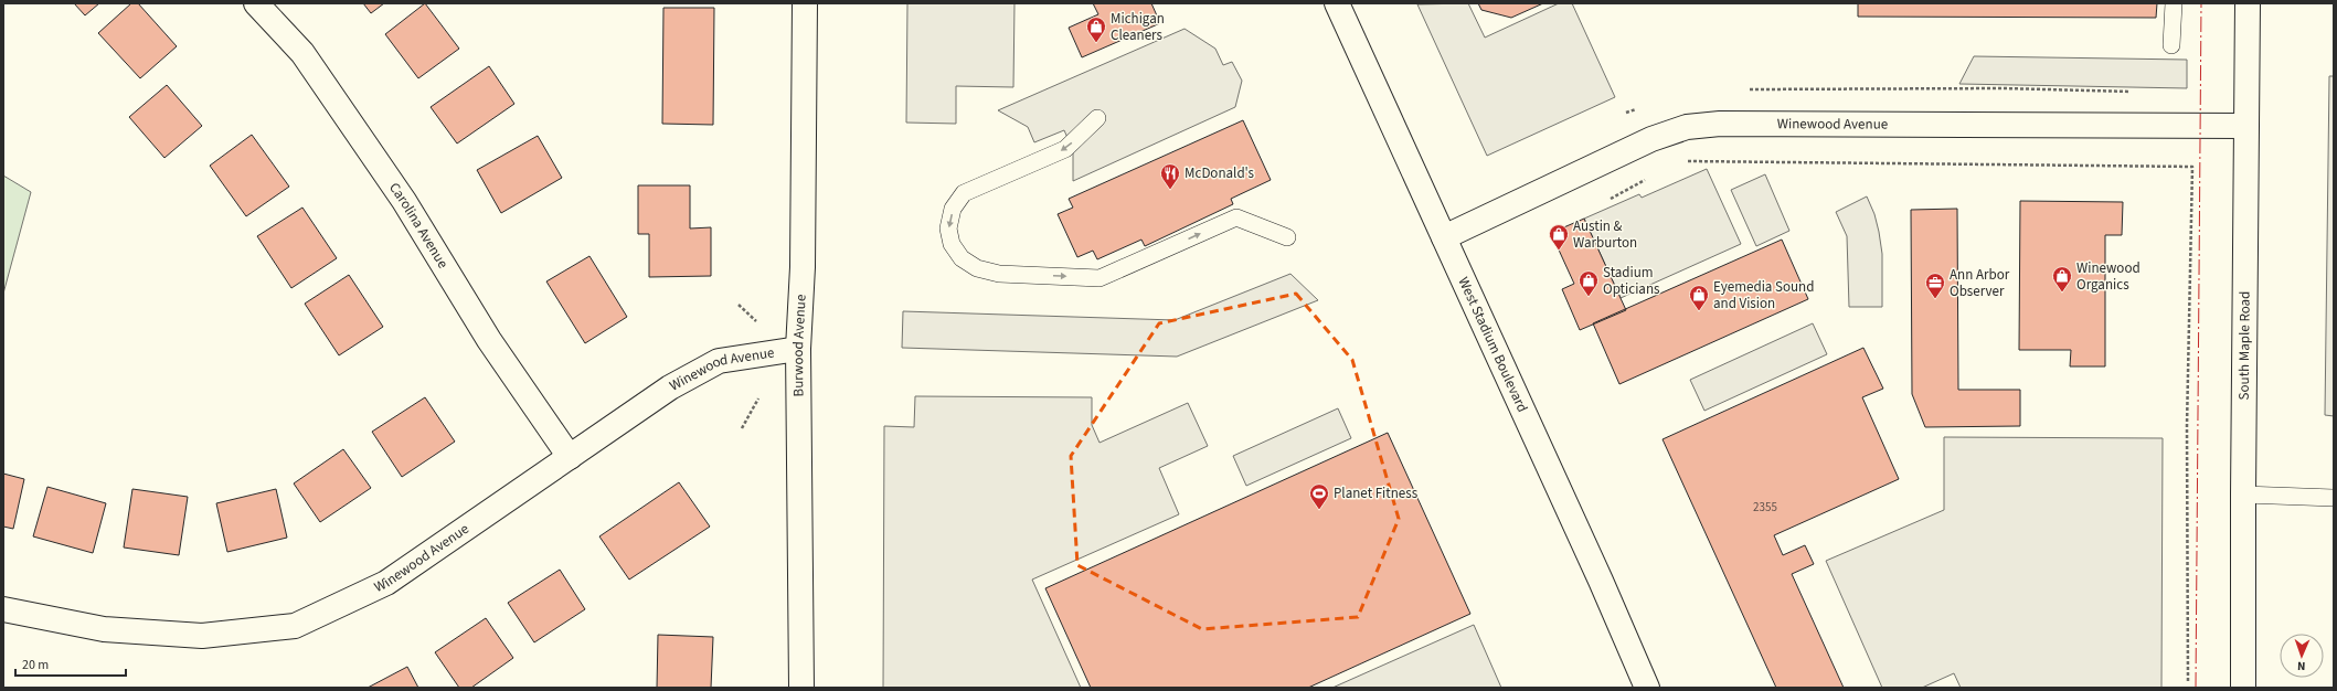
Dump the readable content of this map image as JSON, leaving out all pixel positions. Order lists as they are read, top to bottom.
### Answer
{
  "streets": {
    "street": [
      "Winewood Avenue",
      "Carolina Avenue",
      "Burwood Avenue",
      "West Stadium Boulevard",
      "South Maple Road"
    ]
  },
  "crossings": [
    ["Winewood Avenue", "Carolina Avenue"],
    ["Winewood Avenue", "Burwood Avenue"],
    ["Winewood Avenue", "West Stadium Boulevard"],
    ["Winewood Avenue", "South Maple Road"]
  ],
  "places": {
    "shop": [
      "Michigan Cleaners",
      "Austin & Warburton",
      "Winewood Organics",
      "Stadium Opticians",
      "Eyemedia Sound and Vision"
    ],
    "restaurant": ["McDonald's"],
    "office": ["Ann Arbor Observer"],
    "sports": ["Planet Fitness"]
  },
  "house_numbers": ["2355"],
  "scale_bar": "20 m",
  "north": "bottom"
}
